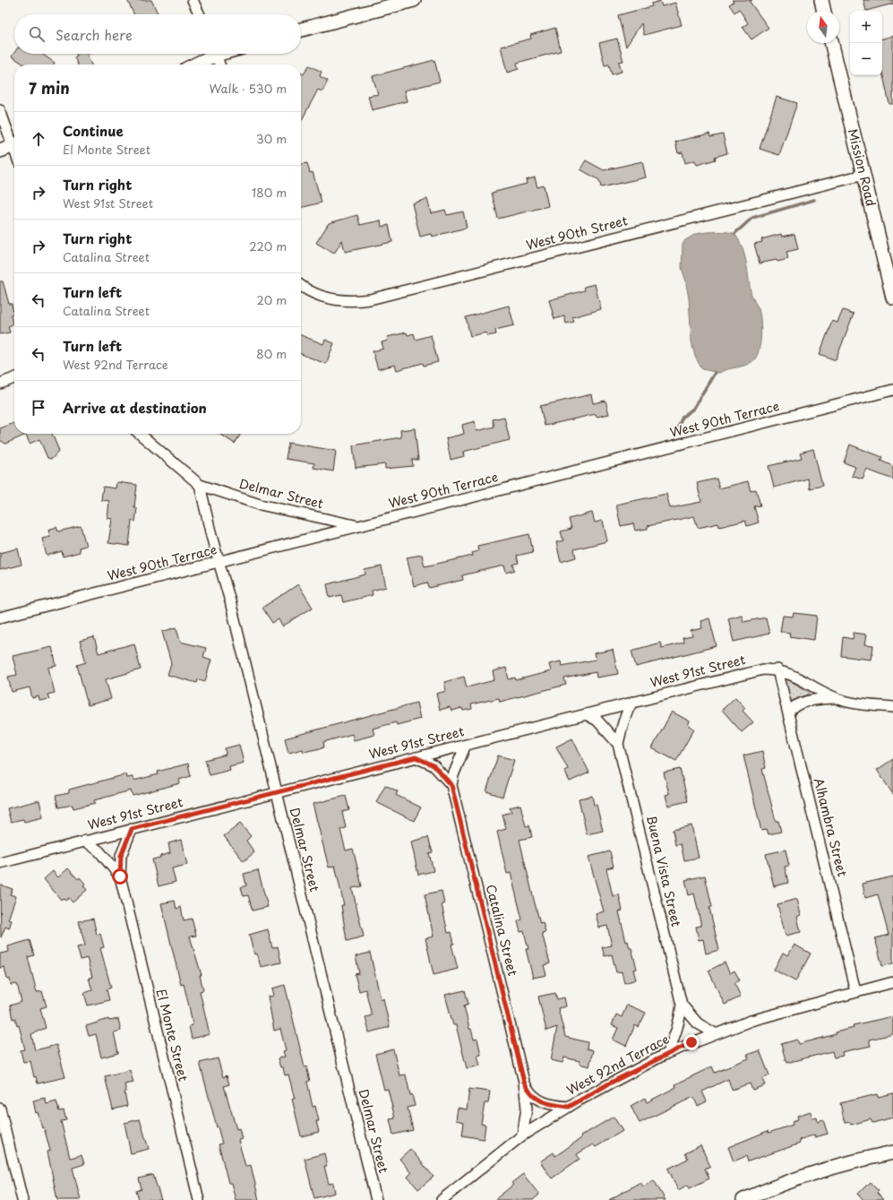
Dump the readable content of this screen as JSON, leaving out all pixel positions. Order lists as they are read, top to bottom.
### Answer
{
  "streets": {
    "street": [
      "Mission Road",
      "West 90th Street",
      "West 90th Terrace",
      "Delmar Street",
      "West 91st Street",
      "Alhambra Street",
      "Buena Vista Street",
      "Catalina Street",
      "El Monte Street",
      "West 92nd Terrace"
    ]
  },
  "crossings": [
    ["Mission Road", "West 90th Street"],
    ["West 90th Terrace", "Delmar Street"],
    ["Delmar Street", "West 91st Street"],
    ["West 91st Street", "Alhambra Street"],
    ["West 91st Street", "Buena Vista Street"],
    ["West 91st Street", "Catalina Street"],
    ["West 91st Street", "El Monte Street"],
    ["Alhambra Street", "West 92nd Terrace"],
    ["Buena Vista Street", "West 92nd Terrace"],
    ["Catalina Street", "West 92nd Terrace"]
  ],
  "north": "top",
  "page": {
    "map_buttons": ["+", "−"],
    "search": "Search here",
    "heading": ["7 min", "Walk · 530 m"],
    "list": [
      ["Continue", "El Monte Street", "30 m"],
      ["Turn right", "West 91st Street", "180 m"],
      ["Turn right", "Catalina Street", "220 m"],
      ["Turn left", "Catalina Street", "20 m"],
      ["Turn left", "West 92nd Terrace", "80 m"],
      "Arrive at destination"
    ]
  }
}
